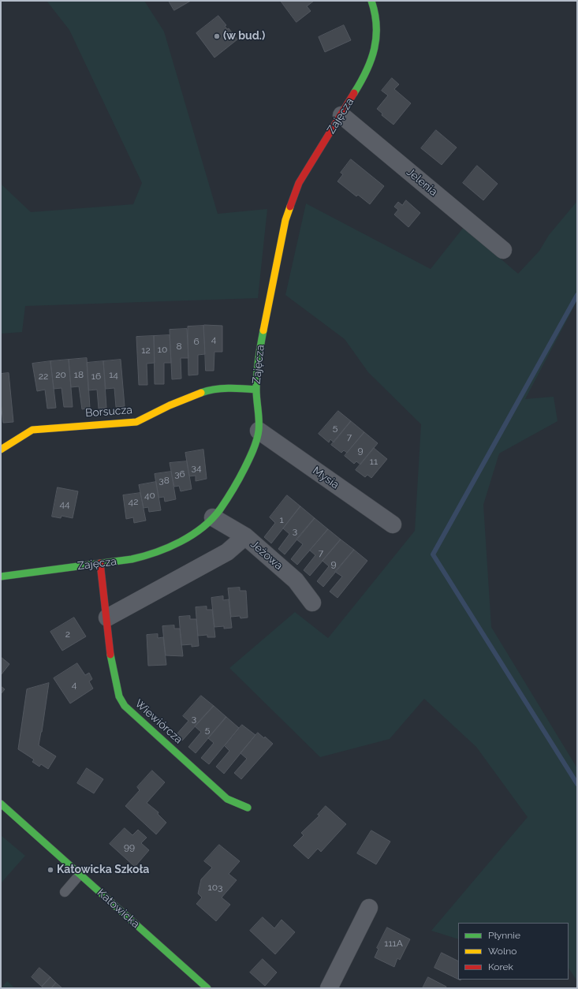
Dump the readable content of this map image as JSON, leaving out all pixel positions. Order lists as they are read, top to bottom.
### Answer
{
  "streets": {
    "street": [
      "Zajęcza",
      "Jelenia",
      "Borsucza",
      "Mysia",
      "Jeżowa",
      "Wiewiórcza",
      "Katowicka"
    ]
  },
  "crossings": [
    ["Zajęcza", "Jelenia"],
    ["Zajęcza", "Borsucza"],
    ["Zajęcza", "Mysia"],
    ["Zajęcza", "Jeżowa"],
    ["Zajęcza", "Wiewiórcza"]
  ],
  "places": ["(w bud.)", "Katowicka Szkoła"],
  "house_numbers": [
    "4",
    "6",
    "8",
    "10",
    "12",
    "20",
    "18",
    "14",
    "22",
    "16",
    "5",
    "7",
    "9",
    "11",
    "34",
    "36",
    "38",
    "40",
    "42",
    "44",
    "1",
    "3",
    "7",
    "9",
    "2",
    "4",
    "3",
    "5",
    "99",
    "103",
    "111A"
  ],
  "legend": ["Płynnie", "Wolno", "Korek"]
}
